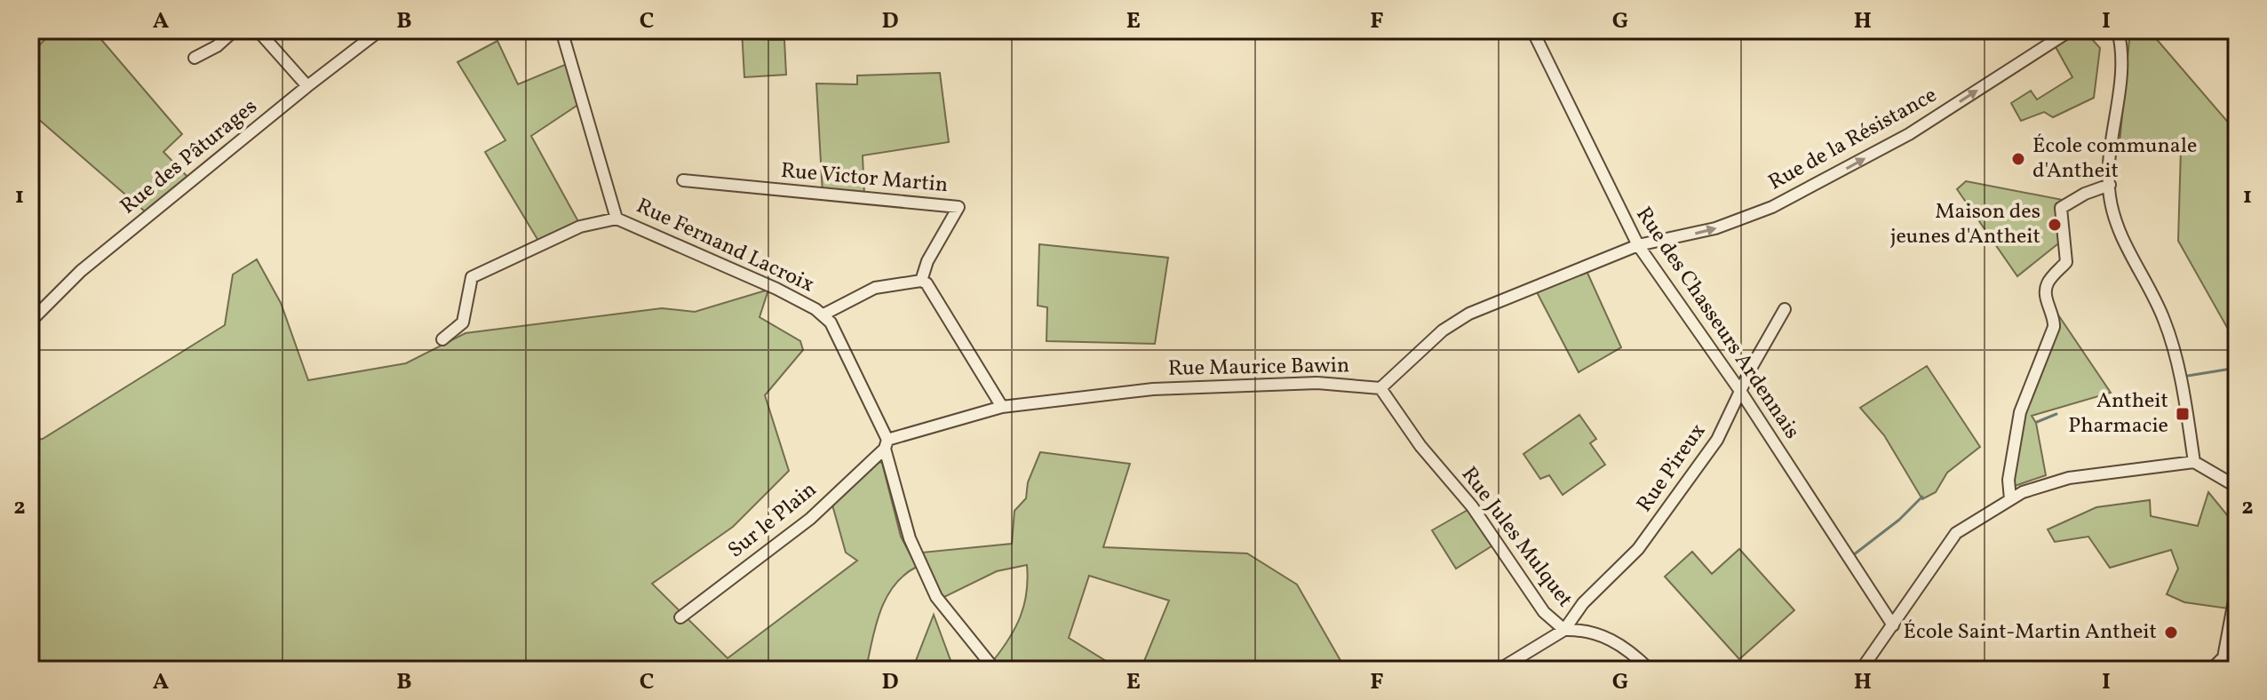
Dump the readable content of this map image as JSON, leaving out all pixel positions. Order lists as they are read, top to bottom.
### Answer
{
  "streets": {
    "street": [
      "Rue de la Résistance",
      "Rue des Pâturages",
      "Rue Victor Martin",
      "Rue Fernand Lacroix",
      "Rue des Chasseurs Ardennais",
      "Rue Maurice Bawin",
      "Rue Pireux",
      "Sur le Plain",
      "Rue Jules Mulquet"
    ]
  },
  "crossings": [
    ["Rue de la Résistance", "Rue des Chasseurs Ardennais"],
    ["Rue de la Résistance", "Rue Maurice Bawin"],
    ["Rue Fernand Lacroix", "Rue Maurice Bawin"],
    ["Rue Fernand Lacroix", "Sur le Plain"],
    ["Rue des Chasseurs Ardennais", "Rue Maurice Bawin"],
    ["Rue des Chasseurs Ardennais", "Rue Pireux"],
    ["Rue Maurice Bawin", "Sur le Plain"],
    ["Rue Maurice Bawin", "Rue Jules Mulquet"],
    ["Rue Pireux", "Rue Jules Mulquet"]
  ],
  "one_way": ["Rue de la Résistance"],
  "places": {
    "other": ["École communale d'Antheit", "Maison des jeunes d'Antheit", "École Saint-Martin Antheit"],
    "transit": ["Antheit Pharmacie"]
  },
  "grid": {
    "columns": [
      "A",
      "B",
      "C",
      "D",
      "E",
      "F",
      "G",
      "H",
      "I"
    ],
    "rows": ["1", "2"]
  }
}
